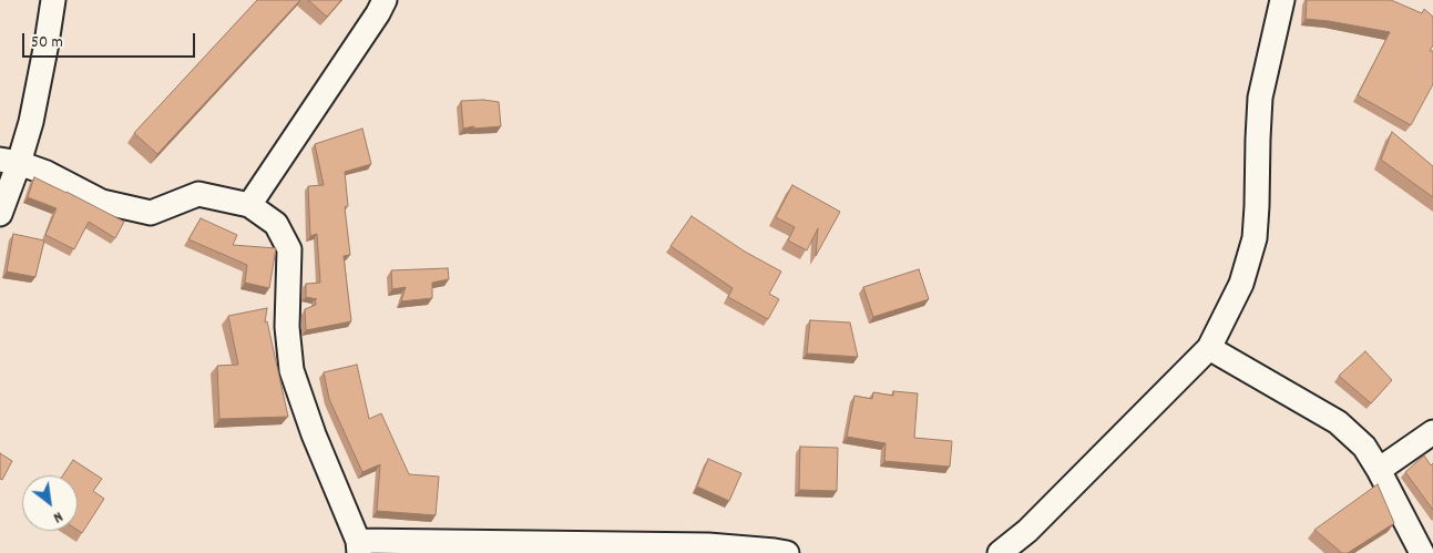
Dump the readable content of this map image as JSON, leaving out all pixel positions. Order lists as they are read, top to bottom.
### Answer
{
  "scale_bar": "50 m",
  "north": "bottom right"
}
